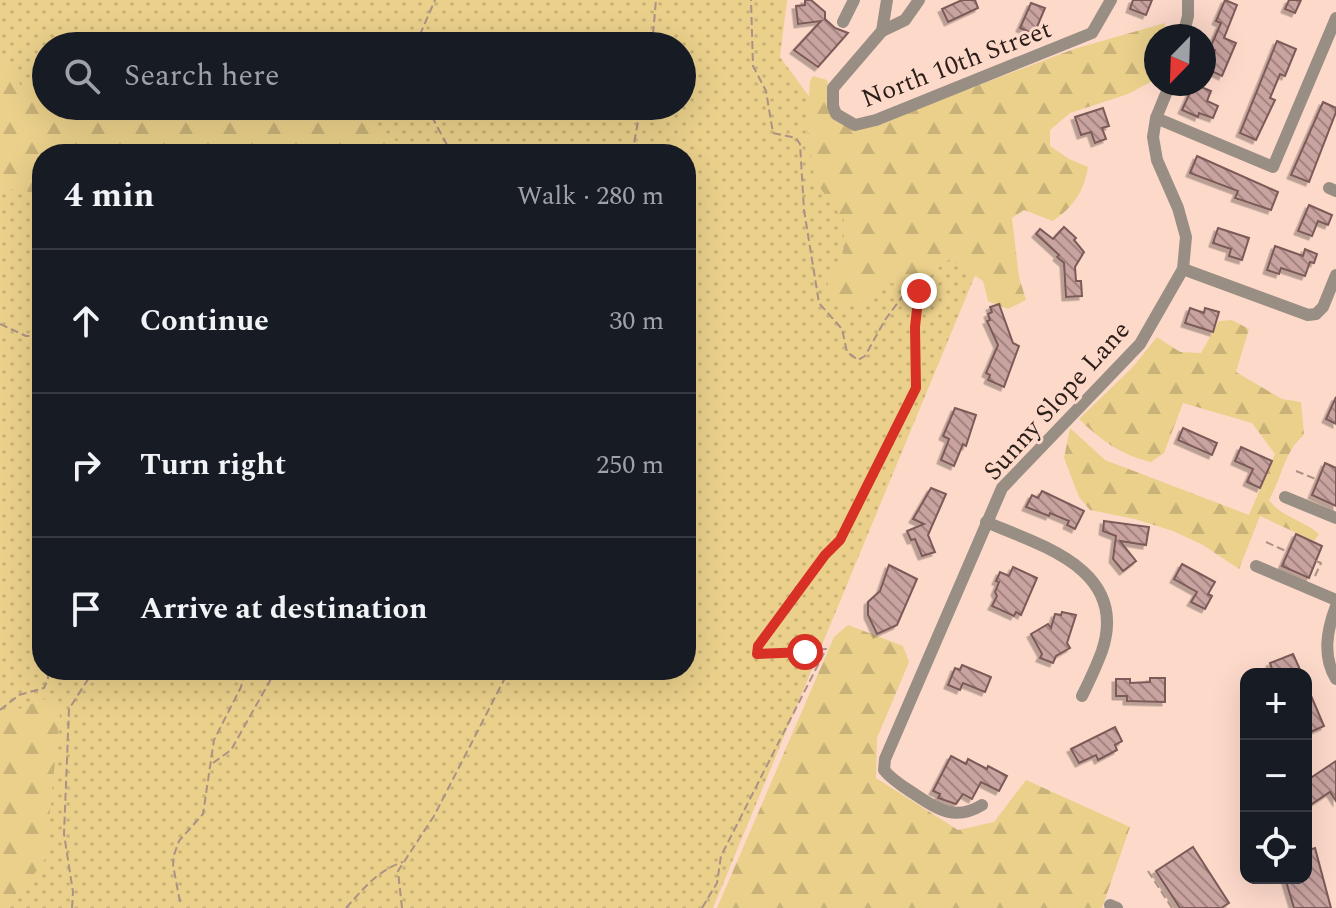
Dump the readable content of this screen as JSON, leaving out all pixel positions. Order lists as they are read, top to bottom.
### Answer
{
  "streets": {
    "street": ["North 10th Street", "Sunny Slope Lane"]
  },
  "north": "bottom left",
  "page": {
    "search": "Search here",
    "heading": ["4 min", "Walk · 280 m"],
    "list": [
      ["Continue", "30 m"],
      ["Turn right", "250 m"],
      "Arrive at destination"
    ],
    "map_buttons": ["+", "−"]
  }
}
